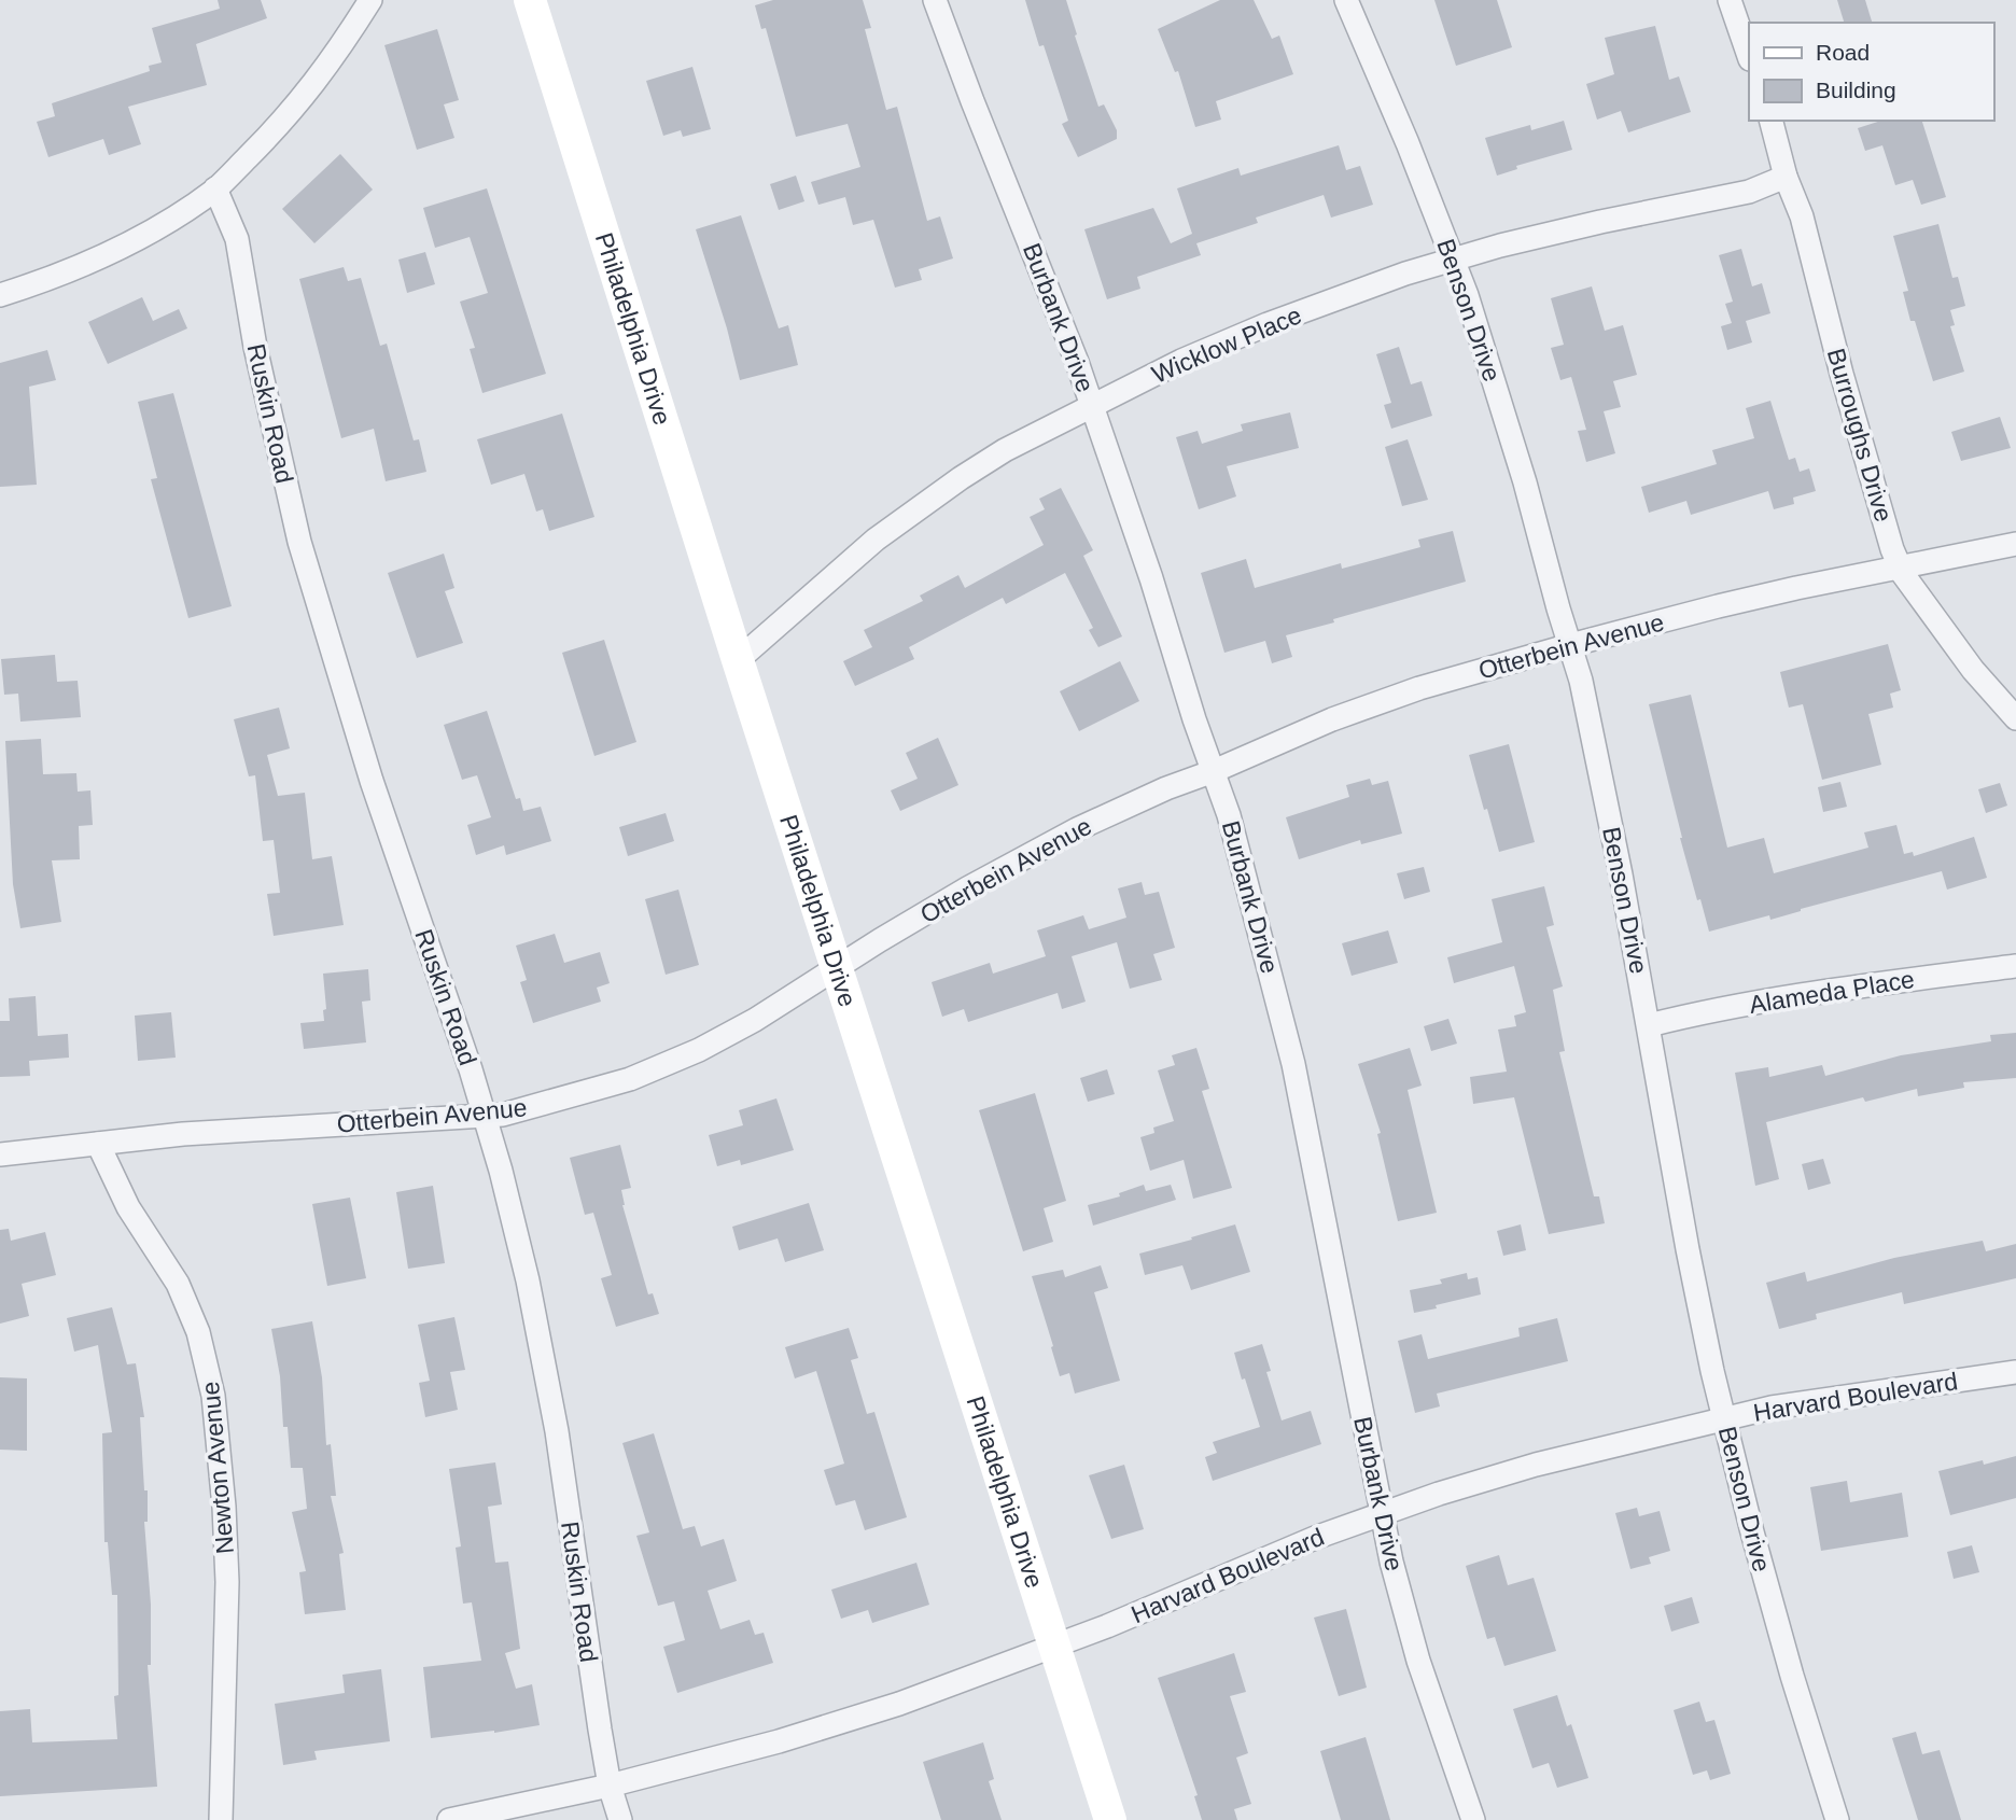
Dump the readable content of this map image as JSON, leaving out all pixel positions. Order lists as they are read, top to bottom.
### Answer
{
  "streets": {
    "main road": ["Philadelphia Drive"],
    "street": [
      "Benson Drive",
      "Burbank Drive",
      "Wicklow Place",
      "Ruskin Road",
      "Burroughs Drive",
      "Otterbein Avenue",
      "Alameda Place",
      "Harvard Boulevard",
      "Newton Avenue"
    ]
  },
  "crossings": [
    ["Benson Drive", "Wicklow Place"],
    ["Benson Drive", "Otterbein Avenue"],
    ["Benson Drive", "Alameda Place"],
    ["Benson Drive", "Harvard Boulevard"],
    ["Burbank Drive", "Wicklow Place"],
    ["Burbank Drive", "Otterbein Avenue"],
    ["Burbank Drive", "Harvard Boulevard"],
    ["Philadelphia Drive", "Wicklow Place"],
    ["Philadelphia Drive", "Otterbein Avenue"],
    ["Philadelphia Drive", "Harvard Boulevard"],
    ["Wicklow Place", "Burroughs Drive"],
    ["Ruskin Road", "Otterbein Avenue"],
    ["Ruskin Road", "Harvard Boulevard"],
    ["Burroughs Drive", "Otterbein Avenue"],
    ["Otterbein Avenue", "Newton Avenue"]
  ],
  "legend": ["Road", "Building"]
}
